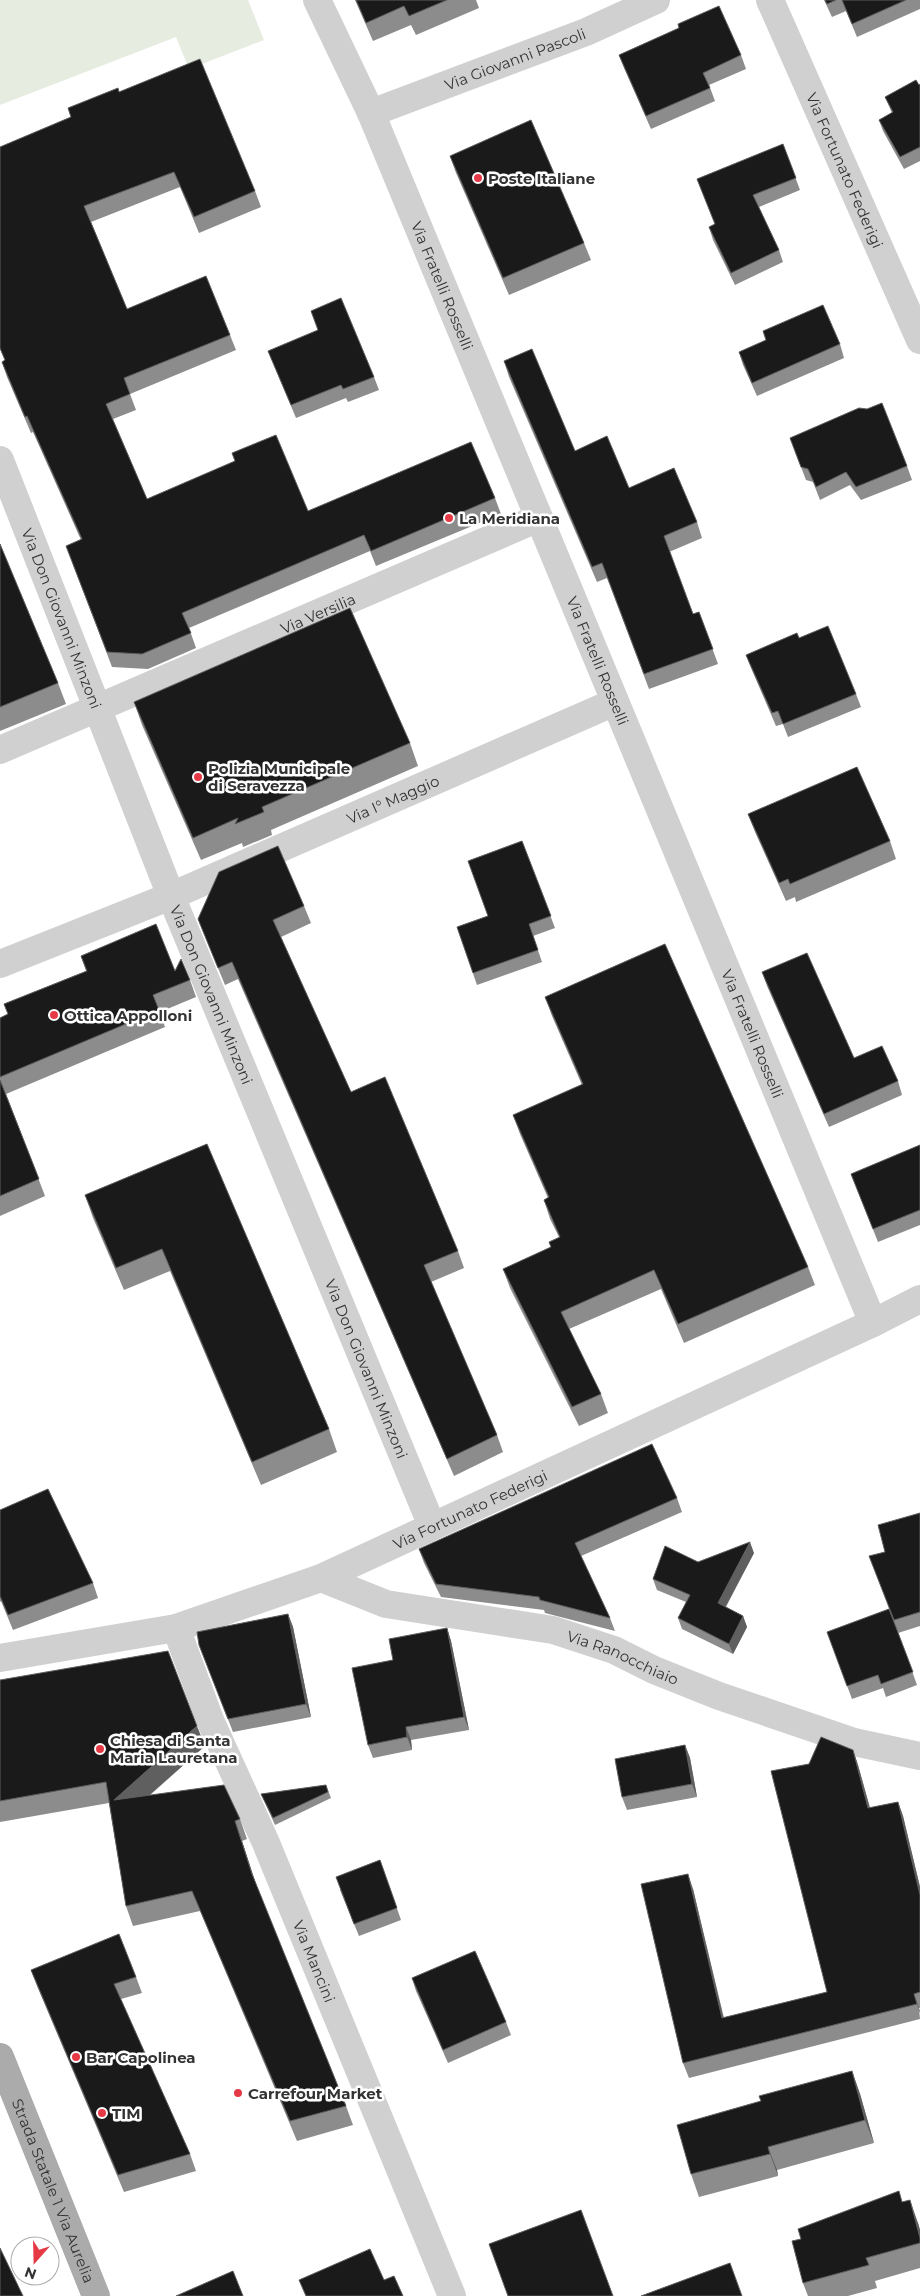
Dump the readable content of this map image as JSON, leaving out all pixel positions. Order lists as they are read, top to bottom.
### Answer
{
  "streets": {
    "main road": ["Strada Statale 1 Via Aurelia"],
    "street": [
      "Via Giovanni Pascoli",
      "Via Fortunato Federigi",
      "Via Fratelli Rosselli",
      "Via Versilia",
      "Via Don Giovanni Minzoni",
      "Via I° Maggio",
      "Via Ranocchiaio",
      "Via Mancini"
    ]
  },
  "crossings": [
    ["Via Giovanni Pascoli", "Via Fratelli Rosselli"],
    ["Via Fortunato Federigi", "Via Fratelli Rosselli"],
    ["Via Fortunato Federigi", "Via Don Giovanni Minzoni"],
    ["Via Fortunato Federigi", "Via Ranocchiaio"],
    ["Via Fortunato Federigi", "Via Mancini"],
    ["Via Fratelli Rosselli", "Via Versilia"],
    ["Via Fratelli Rosselli", "Via I° Maggio"],
    ["Via Versilia", "Via Don Giovanni Minzoni"],
    ["Via Don Giovanni Minzoni", "Via I° Maggio"]
  ],
  "places": [
    "Poste Italiane",
    "La Meridiana",
    "Polizia Municipale di Seravezza",
    "Ottica Appolloni",
    "Chiesa di Santa Maria Lauretana",
    "Bar Capolinea",
    "Carrefour Market",
    "TIM"
  ],
  "north": "bottom"
}
